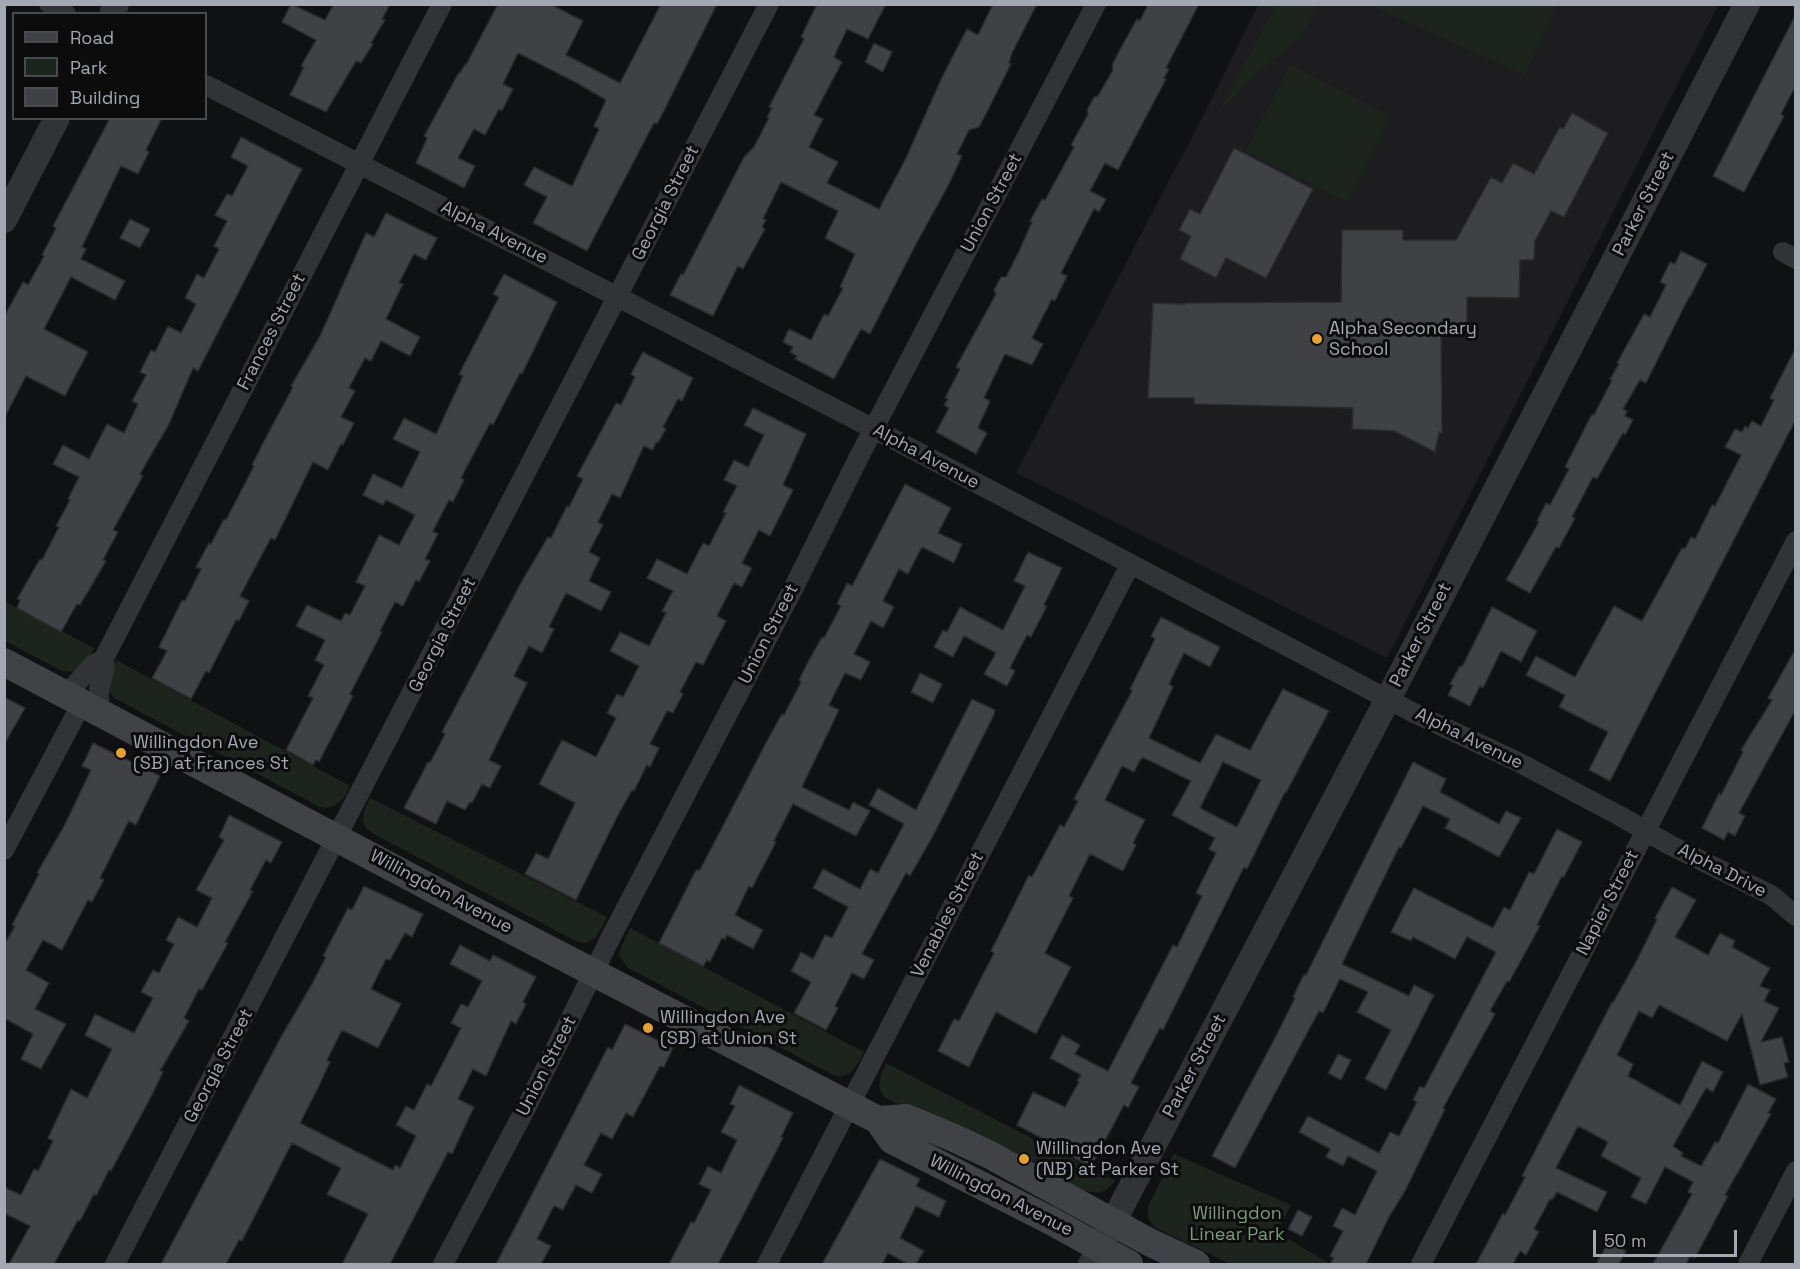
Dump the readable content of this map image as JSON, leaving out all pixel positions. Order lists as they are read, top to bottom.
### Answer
{
  "streets": {
    "main road": ["Willingdon Avenue"],
    "street": [
      "Georgia Street",
      "Union Street",
      "Parker Street",
      "Alpha Avenue",
      "Frances Street",
      "Alpha Drive",
      "Napier Street",
      "Venables Street"
    ]
  },
  "crossings": [
    ["Georgia Street", "Alpha Avenue"],
    ["Georgia Street", "Willingdon Avenue"],
    ["Union Street", "Alpha Avenue"],
    ["Union Street", "Willingdon Avenue"],
    ["Parker Street", "Alpha Avenue"],
    ["Parker Street", "Willingdon Avenue"],
    ["Alpha Avenue", "Frances Street"],
    ["Alpha Avenue", "Alpha Drive"],
    ["Alpha Avenue", "Napier Street"],
    ["Alpha Avenue", "Venables Street"],
    ["Frances Street", "Willingdon Avenue"],
    ["Alpha Drive", "Napier Street"],
    ["Willingdon Avenue", "Venables Street"]
  ],
  "parks": ["Willingdon Linear Park"],
  "places": [
    "Alpha Secondary School",
    "Willingdon Ave (SB) at Frances St",
    "Willingdon Ave (SB) at Union St",
    "Willingdon Ave (NB) at Parker St"
  ],
  "legend": ["Road", "Park", "Building"],
  "scale_bar": "50 m"
}
